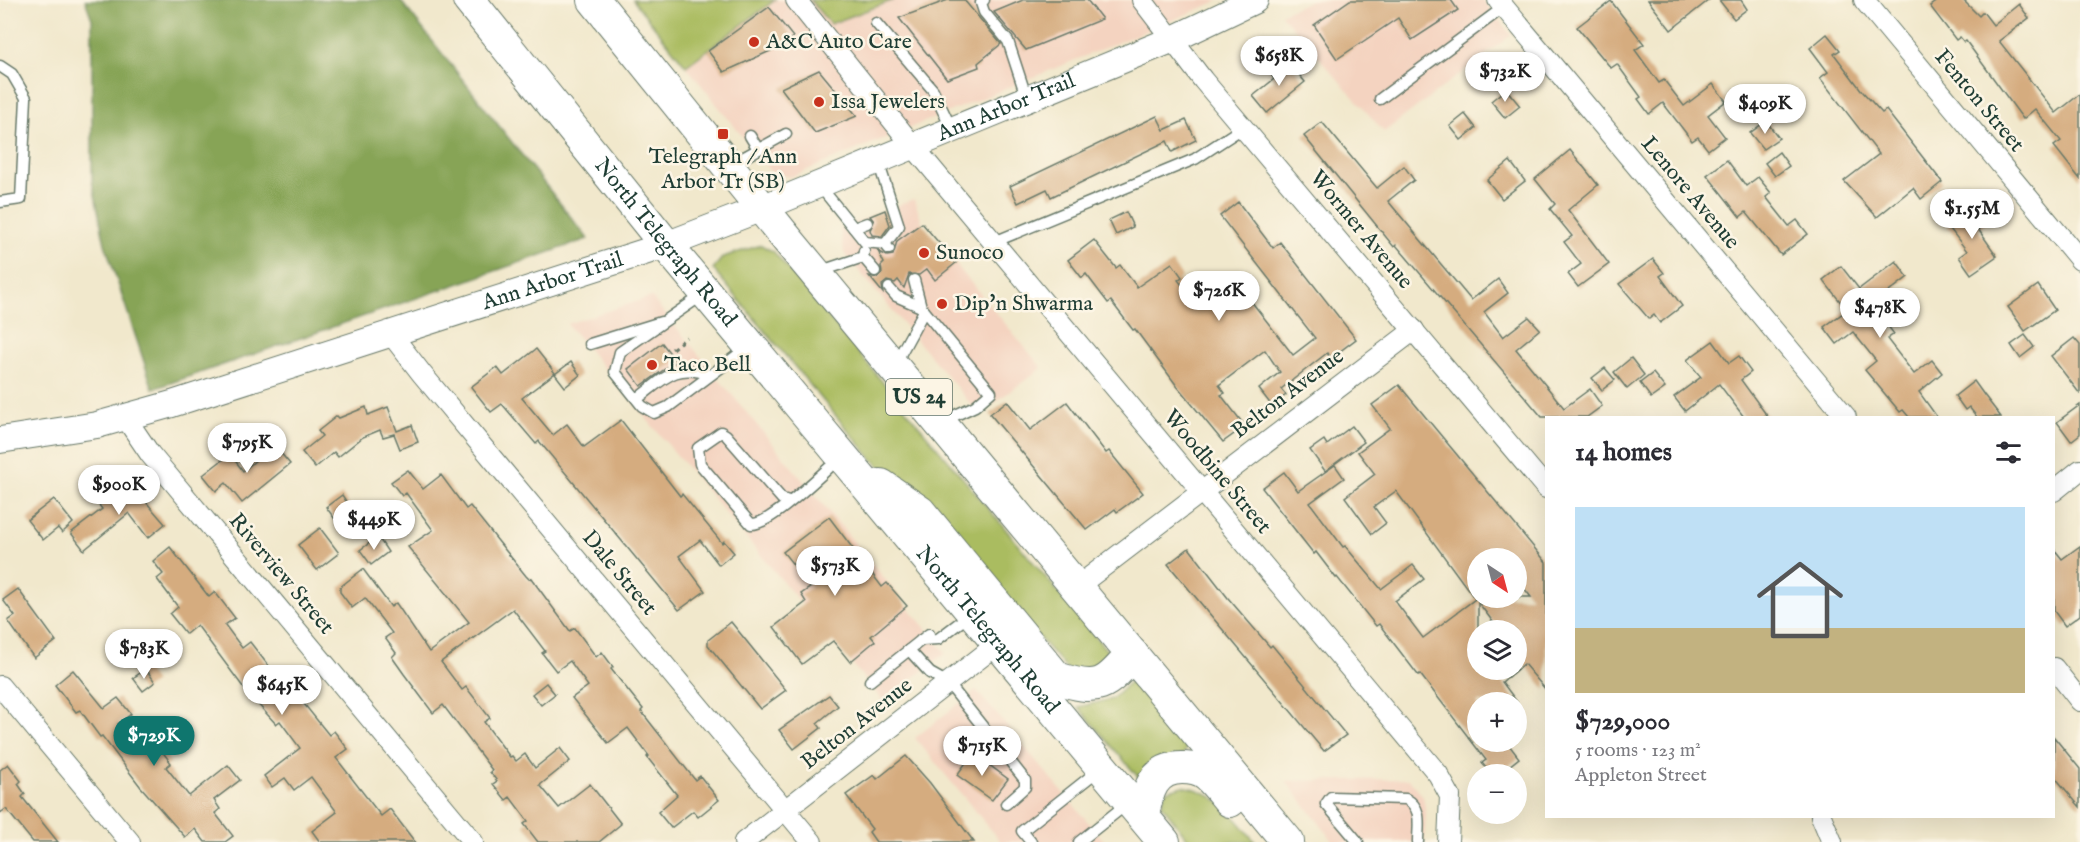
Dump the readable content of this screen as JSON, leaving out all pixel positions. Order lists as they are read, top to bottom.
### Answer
{
  "streets": {
    "main road": ["North Telegraph Road", "US 24"],
    "street": [
      "Fenton Street",
      "Ann Arbor Trail",
      "Lenore Avenue",
      "Wormer Avenue",
      "Belton Avenue",
      "Woodbine Street",
      "Dale Street",
      "Riverview Street"
    ]
  },
  "crossings": [
    ["Ann Arbor Trail", "Wormer Avenue"],
    ["Ann Arbor Trail", "North Telegraph Road"],
    ["Ann Arbor Trail", "US 24"],
    ["Ann Arbor Trail", "Woodbine Street"],
    ["Ann Arbor Trail", "Dale Street"],
    ["Ann Arbor Trail", "Riverview Street"],
    ["Wormer Avenue", "Belton Avenue"],
    ["North Telegraph Road", "Belton Avenue"],
    ["Belton Avenue", "US 24"],
    ["Belton Avenue", "Woodbine Street"],
    ["Belton Avenue", "Dale Street"]
  ],
  "places": {
    "other": [
      "A&C Auto Care",
      "Issa Jewelers",
      "Sunoco",
      "Dip'n Shwarma",
      "Taco Bell"
    ],
    "transit": ["Telegraph / Ann Arbor Tr (SB)"]
  },
  "north": "bottom right",
  "page": {
    "price": [
      "$658K",
      "$732K",
      "$409K",
      "$1.55M",
      "$726K",
      "$478K",
      "$795K",
      "$900K",
      "$449K",
      "$573K",
      "$783K",
      "$645K",
      "$729K",
      "$715K"
    ],
    "heading": "14 homes",
    "list": [
      {
        "name": "$729,000",
        "note": "5 rooms · 123 m² · Appleton Street"
      }
    ],
    "map_buttons": ["+", "−"]
  }
}
